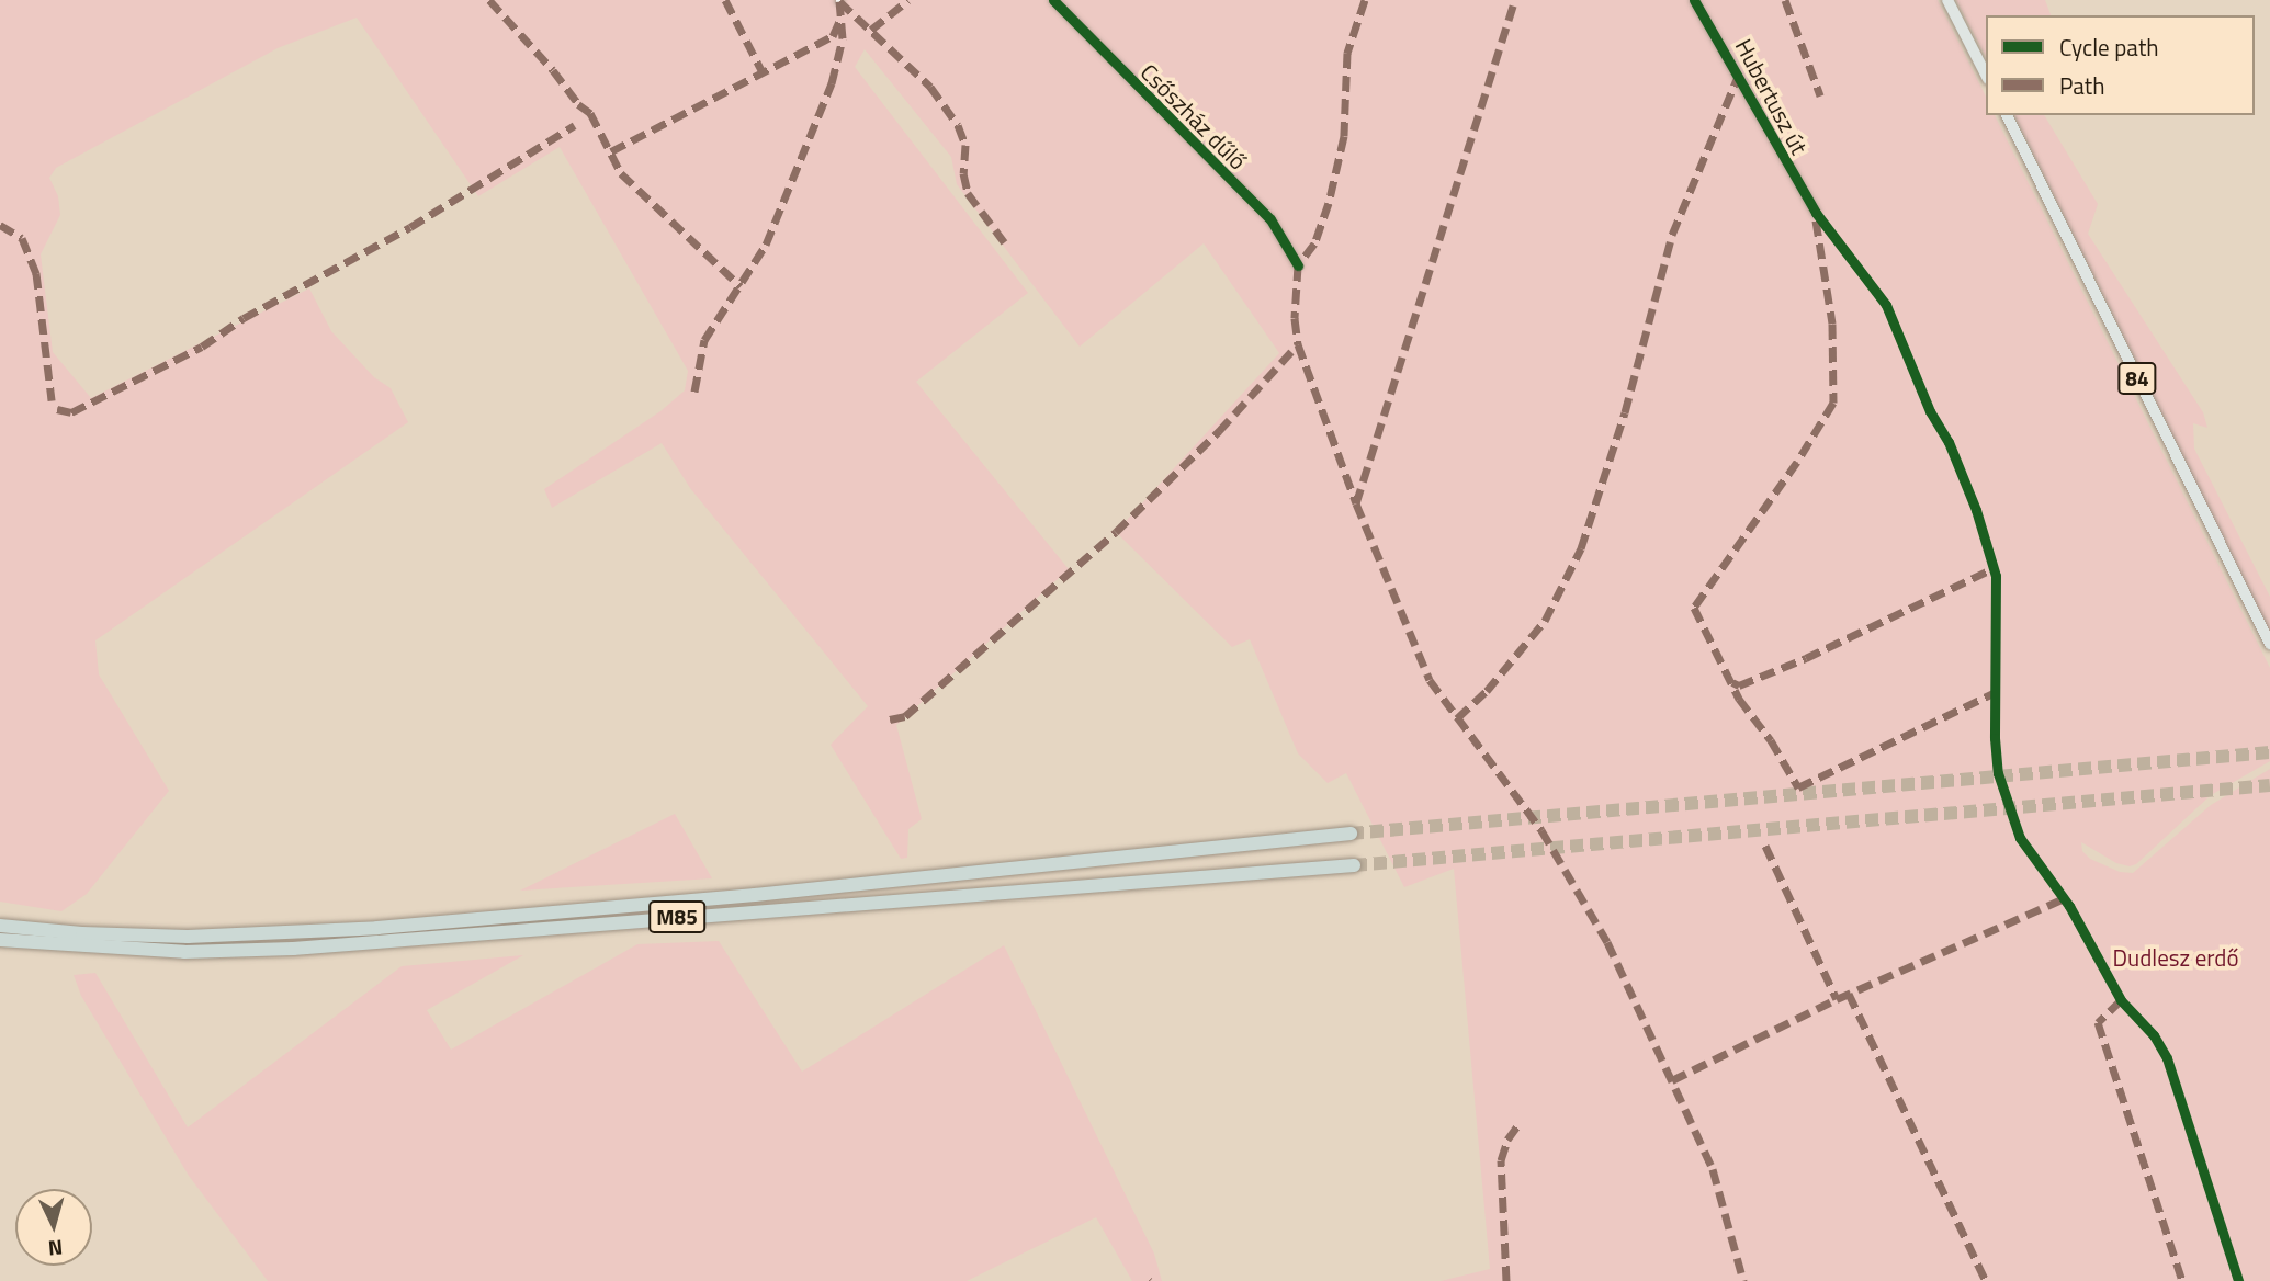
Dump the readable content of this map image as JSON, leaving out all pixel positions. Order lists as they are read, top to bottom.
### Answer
{
  "streets": {
    "highway": ["M85"],
    "main road": ["84"],
    "street": ["Hubertusz út", "Csőszház dűlő"]
  },
  "parks": ["Dudlesz erdő"],
  "legend": ["Cycle path", "Path"],
  "north": "bottom"
}
